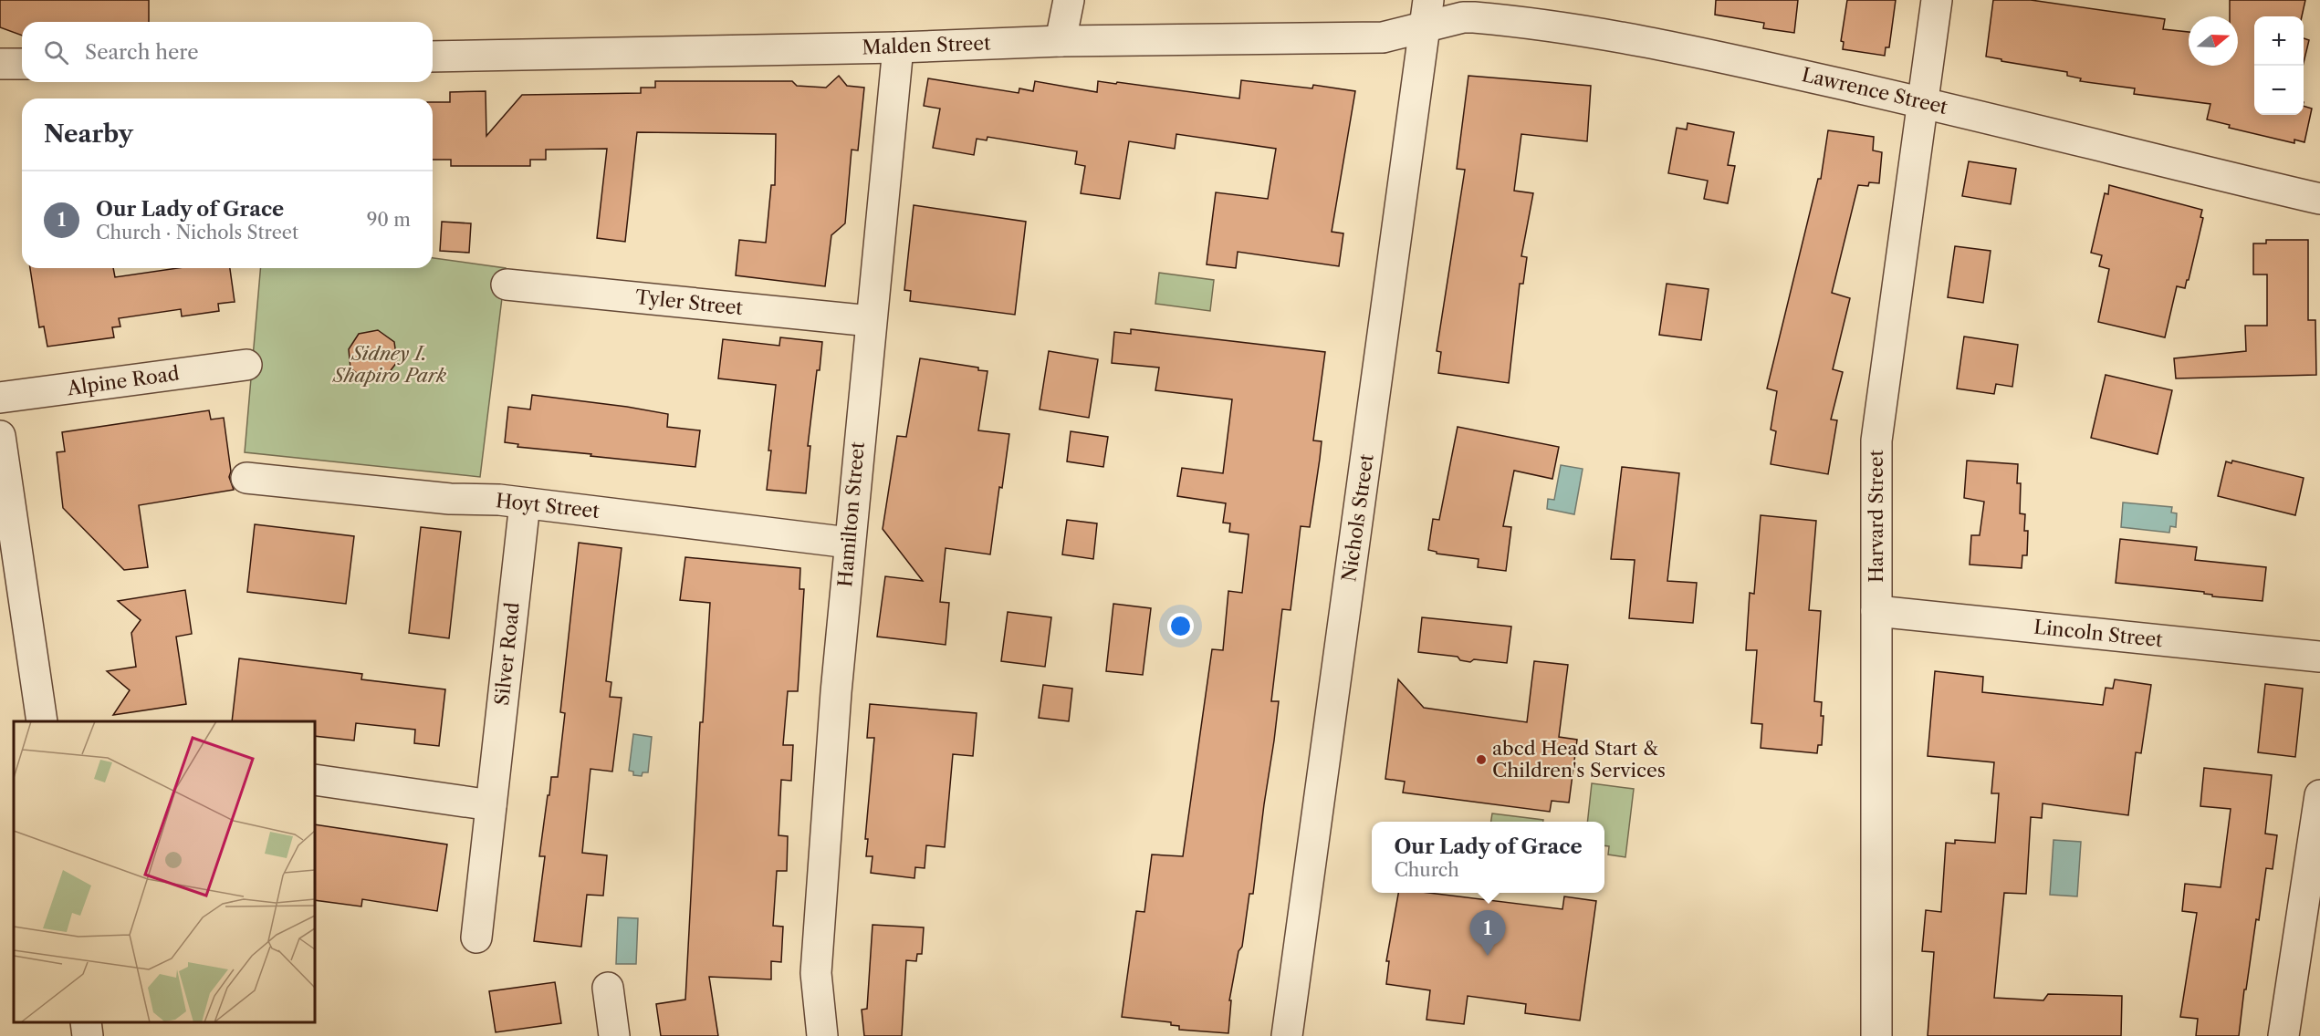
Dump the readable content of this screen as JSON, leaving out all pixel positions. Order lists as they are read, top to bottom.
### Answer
{
  "streets": {
    "street": [
      "Malden Street",
      "Lawrence Street",
      "Tyler Street",
      "Alpine Road",
      "Hoyt Street",
      "Hamilton Street",
      "Harvard Street",
      "Nichols Street",
      "Lincoln Street",
      "Silver Road"
    ]
  },
  "crossings": [
    ["Malden Street", "Lawrence Street"],
    ["Malden Street", "Hamilton Street"],
    ["Malden Street", "Nichols Street"],
    ["Lawrence Street", "Harvard Street"],
    ["Lawrence Street", "Nichols Street"],
    ["Tyler Street", "Hamilton Street"],
    ["Hoyt Street", "Hamilton Street"],
    ["Hoyt Street", "Silver Road"],
    ["Harvard Street", "Lincoln Street"]
  ],
  "parks": ["Sidney I. Shapiro Park"],
  "places": ["abcd Head Start & Children's Services"],
  "north": "right",
  "page": {
    "map_buttons": ["+", "−"],
    "search": "Search here",
    "heading": "Nearby",
    "list": [
      {
        "mark": "1",
        "name": "Our Lady of Grace",
        "note": "Church · Nichols Street",
        "value": "90 m"
      }
    ],
    "popup": ["Our Lady of Grace", "Church"],
    "pins": "1"
  }
}
